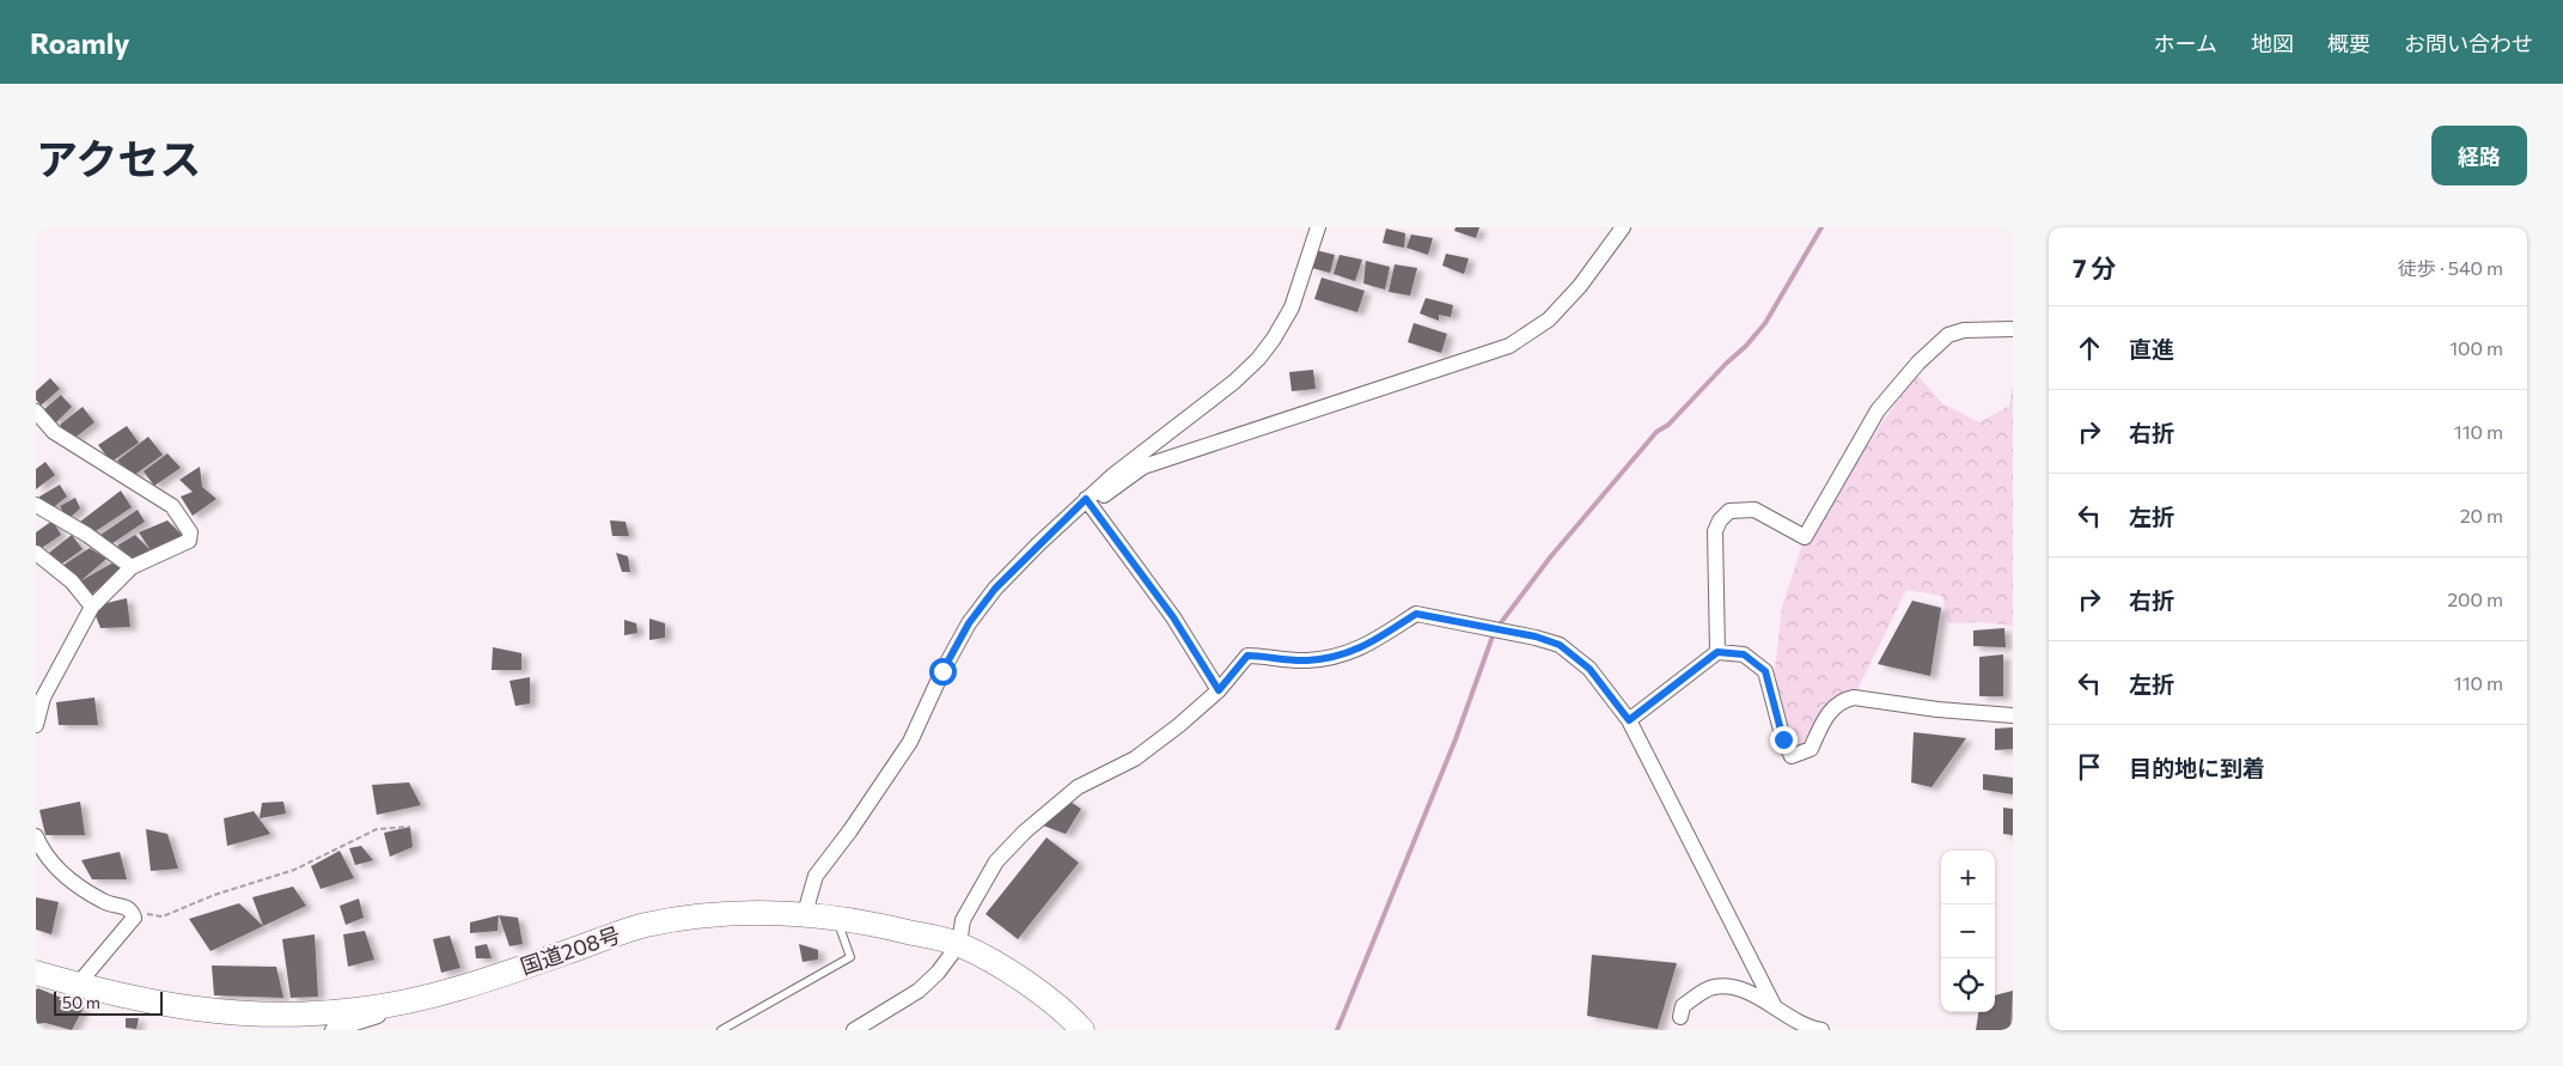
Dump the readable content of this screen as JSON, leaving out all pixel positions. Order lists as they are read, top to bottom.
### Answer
{
  "streets": {
    "highway": ["国道208号"]
  },
  "scale_bar": "50 m",
  "page": {
    "header": "Roamly",
    "nav": [
      "ホーム",
      "地図",
      "概要",
      "お問い合わせ"
    ],
    "title": "アクセス",
    "buttons": "経路",
    "heading": ["7 分", "徒歩 · 540 m"],
    "list": [
      ["直進", "100 m"],
      ["右折", "110 m"],
      ["左折", "20 m"],
      ["右折", "200 m"],
      ["左折", "110 m"],
      "目的地に到着"
    ],
    "map_buttons": ["+", "−"],
    "scale": "50 m"
  }
}
